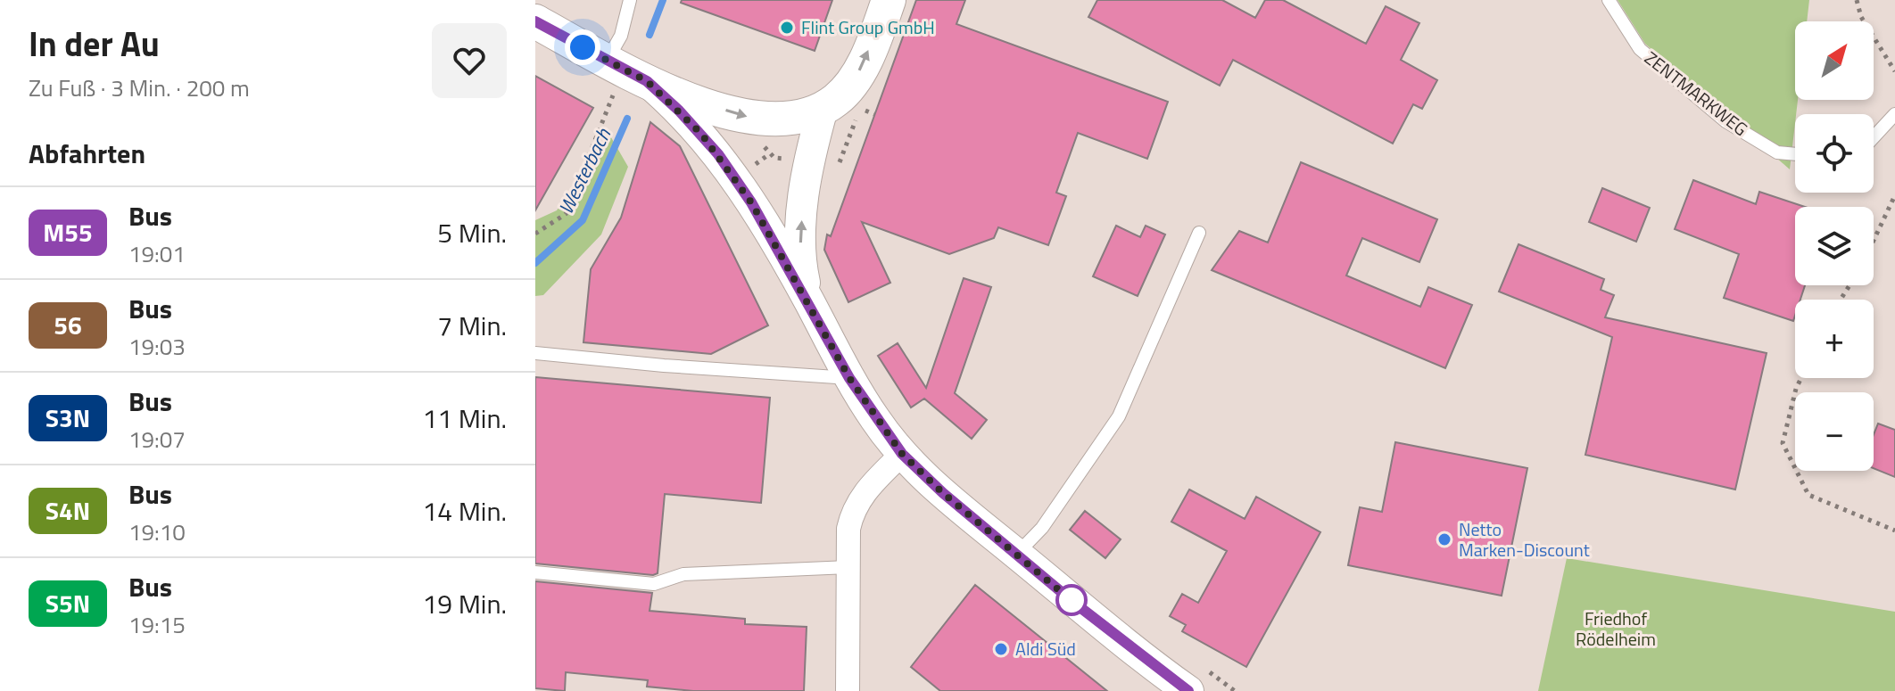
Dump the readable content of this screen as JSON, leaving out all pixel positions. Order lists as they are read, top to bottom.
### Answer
{
  "streets": {
    "lane": ["ZENTMARKWEG"]
  },
  "water": ["Westerbach"],
  "parks": ["Friedhof Rödelheim"],
  "places": ["Flint Group GmbH", "Netto Marken-Discount", "Aldi Süd"],
  "lines": ["bus line M55"],
  "north": "top right",
  "page": {
    "heading": [
      ["In der Au", "Zu Fuß · 3 Min. · 200 m"],
      "Abfahrten"
    ],
    "map_buttons": ["+", "−"],
    "list": [
      {
        "mark": "M55",
        "name": "Bus",
        "note": "19:01",
        "value": "5 Min."
      },
      {
        "mark": "56",
        "name": "Bus",
        "note": "19:03",
        "value": "7 Min."
      },
      {
        "mark": "S3N",
        "name": "Bus",
        "note": "19:07",
        "value": "11 Min."
      },
      {
        "mark": "S4N",
        "name": "Bus",
        "note": "19:10",
        "value": "14 Min."
      },
      {
        "mark": "S5N",
        "name": "Bus",
        "note": "19:15",
        "value": "19 Min."
      }
    ]
  }
}
